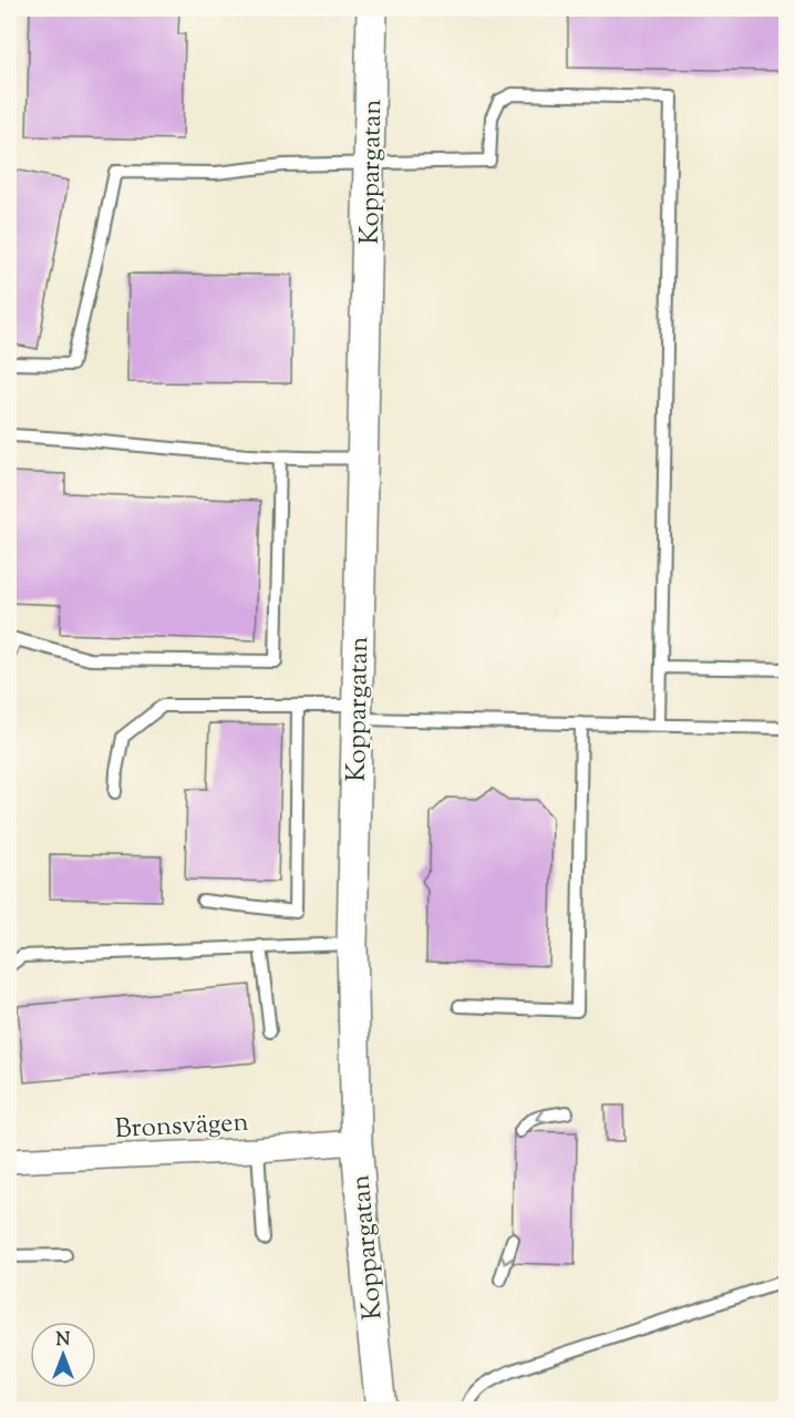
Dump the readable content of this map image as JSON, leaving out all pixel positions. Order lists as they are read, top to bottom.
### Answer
{
  "streets": {
    "street": ["Koppargatan", "Bronsvägen"]
  },
  "crossings": [
    ["Koppargatan", "Bronsvägen"]
  ],
  "north": "top"
}
